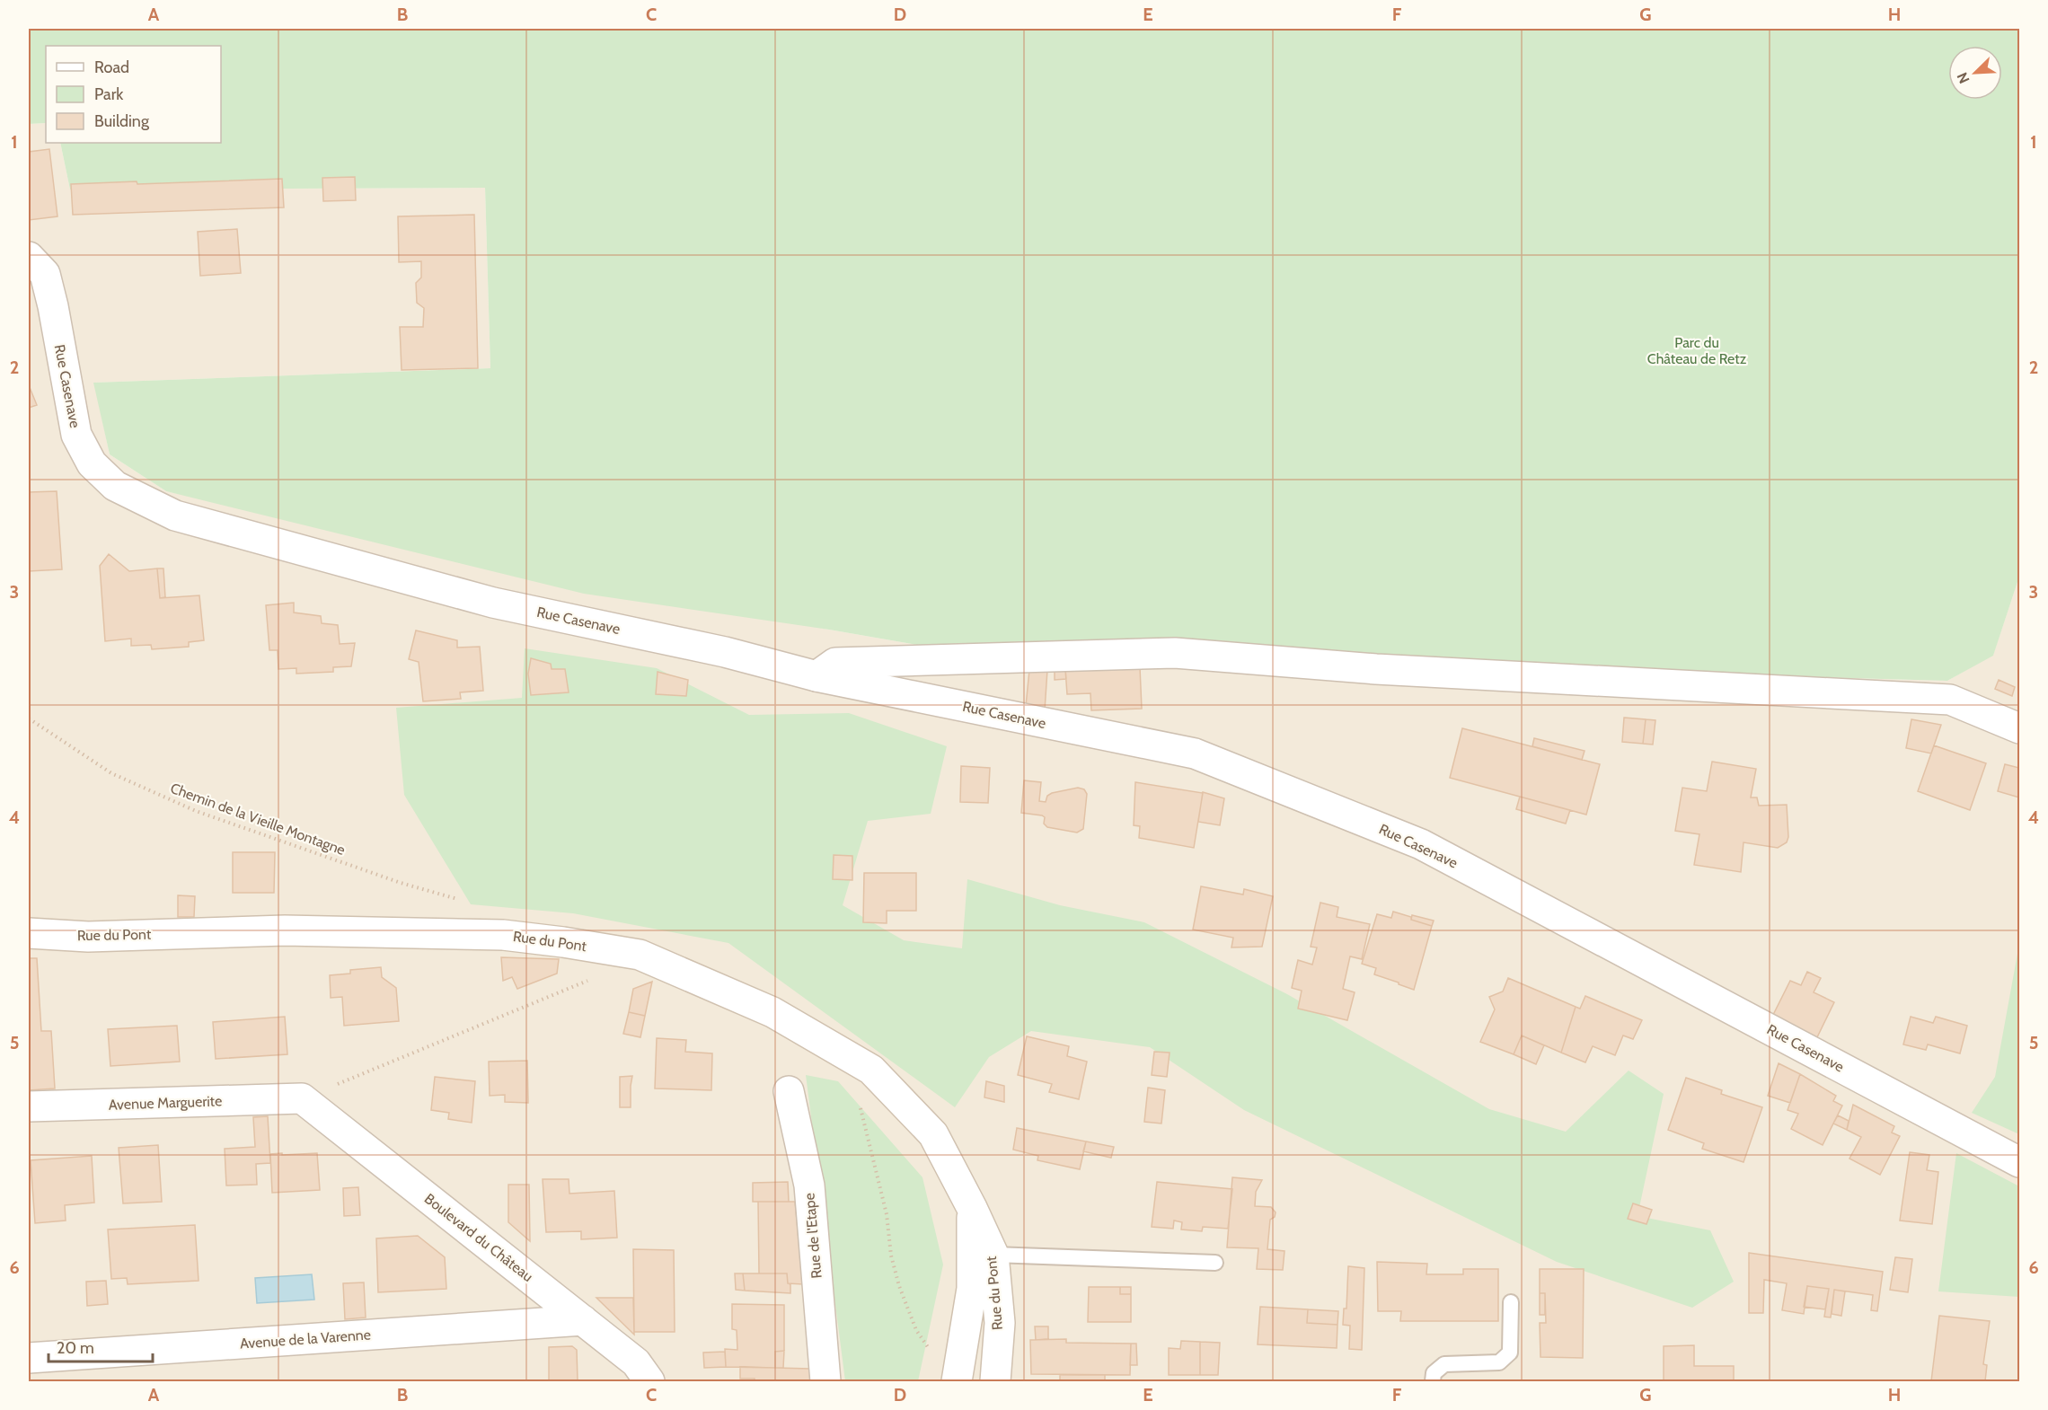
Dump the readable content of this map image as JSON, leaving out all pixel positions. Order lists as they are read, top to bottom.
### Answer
{
  "streets": {
    "street": [
      "Rue Casenave",
      "Rue du Pont",
      "Avenue Marguerite",
      "Rue de l'Etape",
      "Boulevard du Château",
      "Avenue de la Varenne"
    ],
    "path": ["Chemin de la Vieille Montagne"]
  },
  "crossings": [
    ["Avenue Marguerite", "Boulevard du Château"],
    ["Boulevard du Château", "Avenue de la Varenne"]
  ],
  "parks": ["Parc du Château de Retz"],
  "legend": ["Road", "Park", "Building"],
  "scale_bar": "20 m",
  "north": "bottom left",
  "grid": {
    "columns": [
      "A",
      "B",
      "C",
      "D",
      "E",
      "F",
      "G",
      "H"
    ],
    "rows": [
      "1",
      "2",
      "3",
      "4",
      "5",
      "6"
    ]
  }
}
